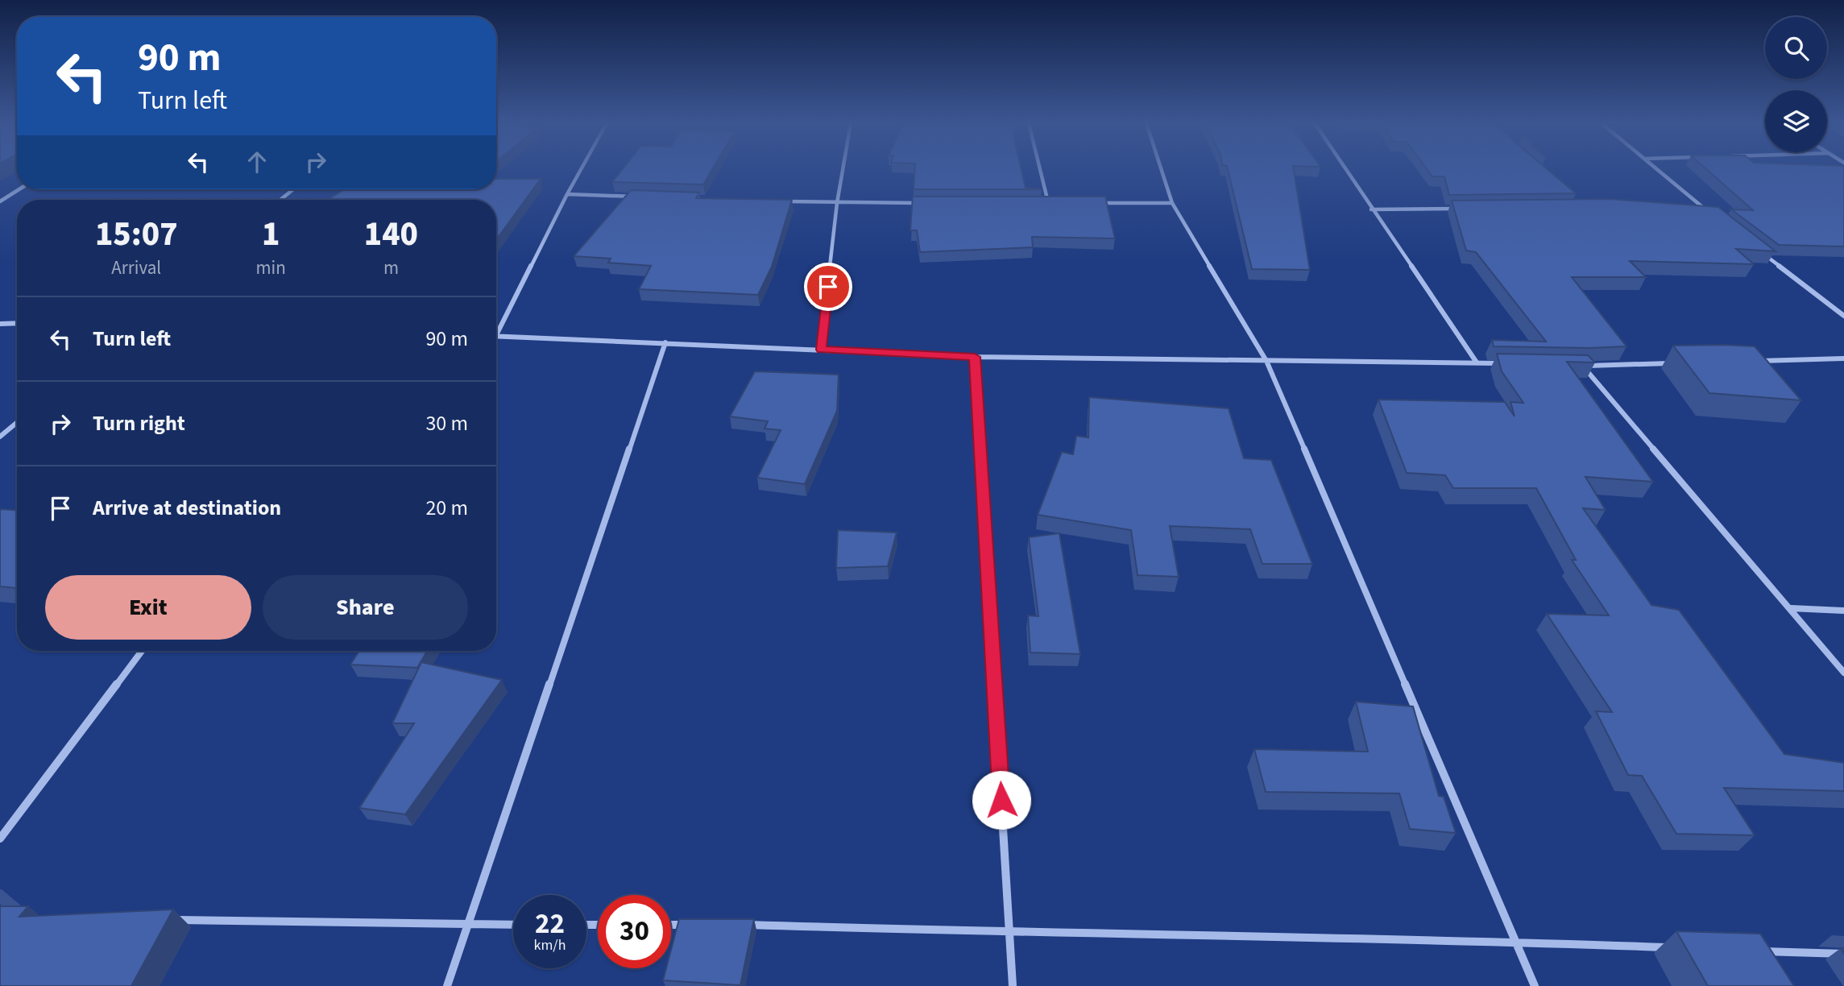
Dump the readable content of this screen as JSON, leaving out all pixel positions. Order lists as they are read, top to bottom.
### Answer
{
  "page": {
    "turn": ["90 m", "Turn left"],
    "eta": [
      "15:07",
      "Arrival",
      "1",
      "min",
      "140",
      "m"
    ],
    "list": [
      {
        "name": "Turn left",
        "value": "90 m"
      },
      {
        "name": "Turn right",
        "value": "30 m"
      },
      {
        "name": "Arrive at destination",
        "value": "20 m"
      }
    ],
    "buttons": ["Exit", "Share"],
    "speed": "22 km/h",
    "limit": "30"
  }
}
